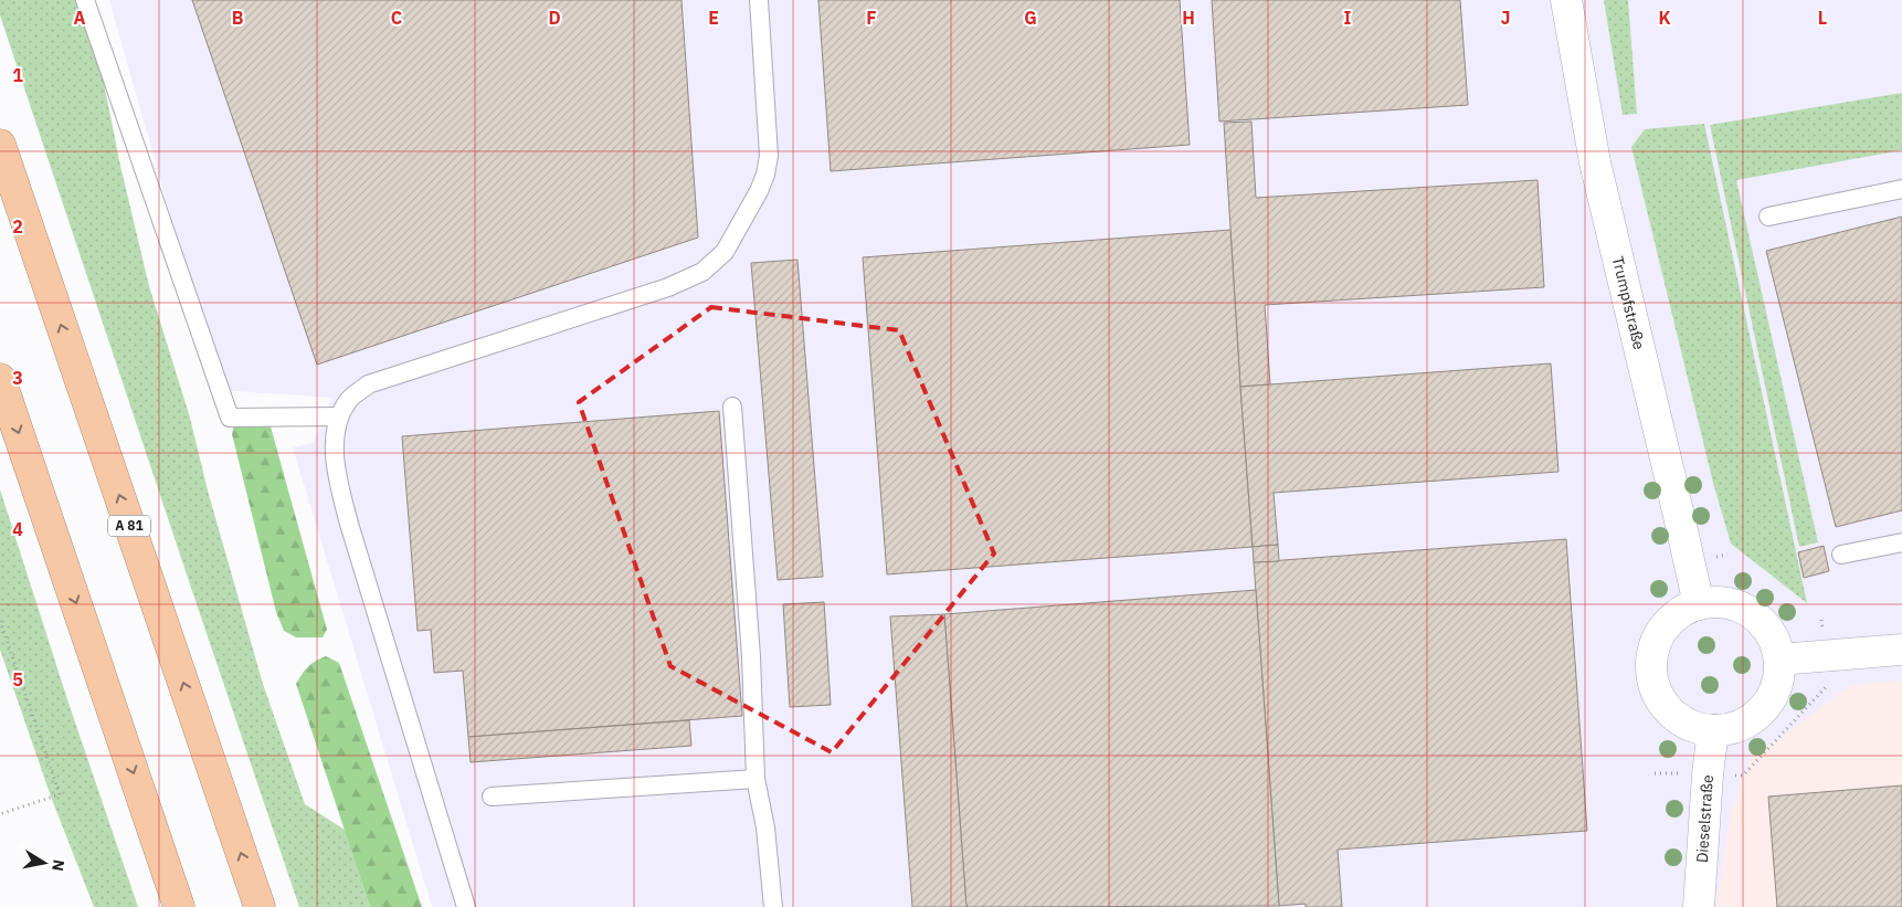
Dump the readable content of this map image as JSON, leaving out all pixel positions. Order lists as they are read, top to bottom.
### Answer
{
  "streets": {
    "highway": ["A 81"],
    "street": ["Trumpfstraße", "Dieselstraße"]
  },
  "crossings": [
    ["Trumpfstraße", "Dieselstraße"]
  ],
  "north": "right",
  "grid": {
    "columns": [
      "A",
      "B",
      "C",
      "D",
      "E",
      "F",
      "G",
      "H",
      "I",
      "J",
      "K",
      "L"
    ],
    "rows": [
      "1",
      "2",
      "3",
      "4",
      "5"
    ]
  }
}
